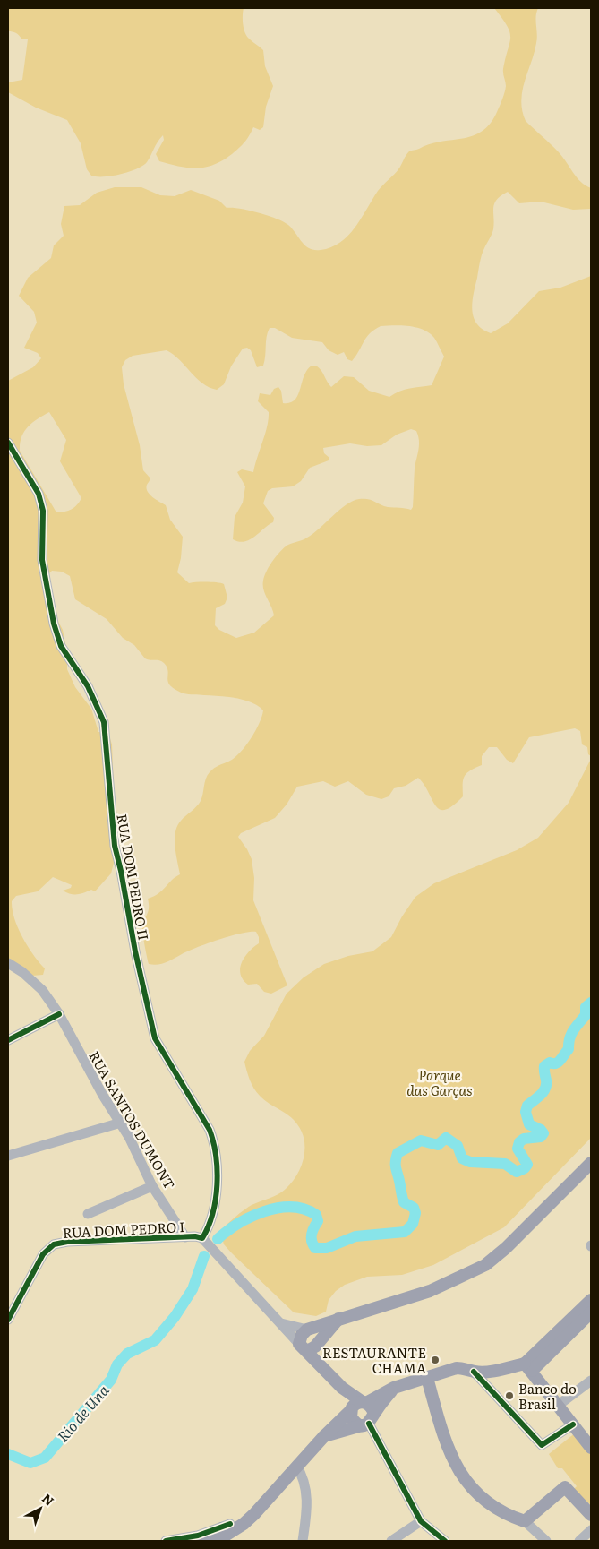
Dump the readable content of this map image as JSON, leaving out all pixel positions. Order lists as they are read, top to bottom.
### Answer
{
  "streets": {
    "street": ["RUA DOM PEDRO II", "RUA SANTOS DUMONT", "RUA DOM PEDRO I"]
  },
  "crossings": [
    ["RUA DOM PEDRO II", "RUA DOM PEDRO I"],
    ["RUA SANTOS DUMONT", "RUA DOM PEDRO I"]
  ],
  "water": ["Rio de Una"],
  "parks": ["Parque das Garças"],
  "places": ["RESTAURANTE CHAMA", "Banco do Brasil"],
  "north": "top right"
}
